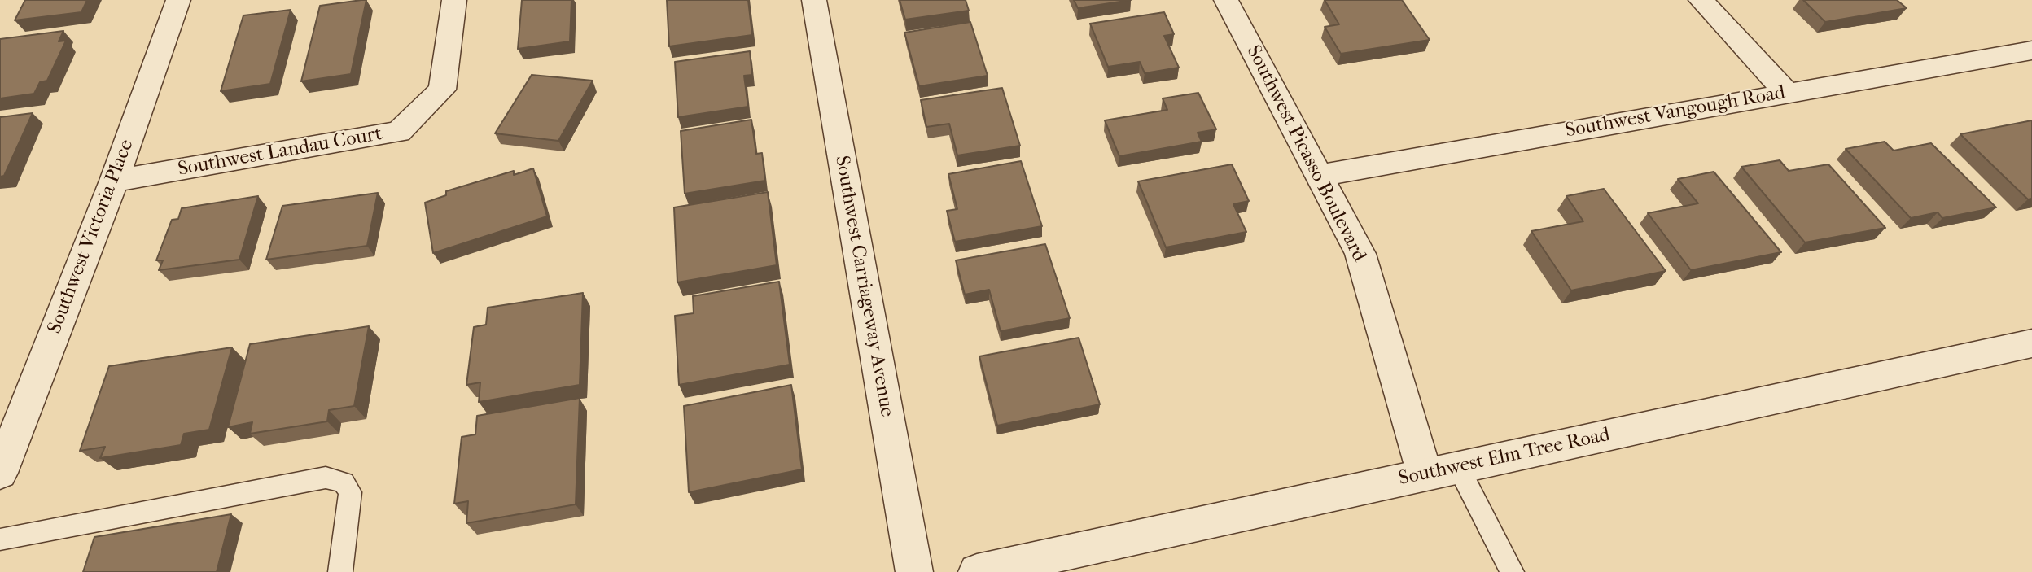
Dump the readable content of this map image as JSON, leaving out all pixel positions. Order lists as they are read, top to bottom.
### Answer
{
  "streets": {
    "street": [
      "Southwest Vangough Road",
      "Southwest Landau Court",
      "Southwest Picasso Boulevard",
      "Southwest Victoria Place",
      "Southwest Carriageway Avenue",
      "Southwest Elm Tree Road"
    ]
  },
  "crossings": [
    ["Southwest Vangough Road", "Southwest Picasso Boulevard"],
    ["Southwest Landau Court", "Southwest Victoria Place"],
    ["Southwest Picasso Boulevard", "Southwest Elm Tree Road"]
  ]
}
